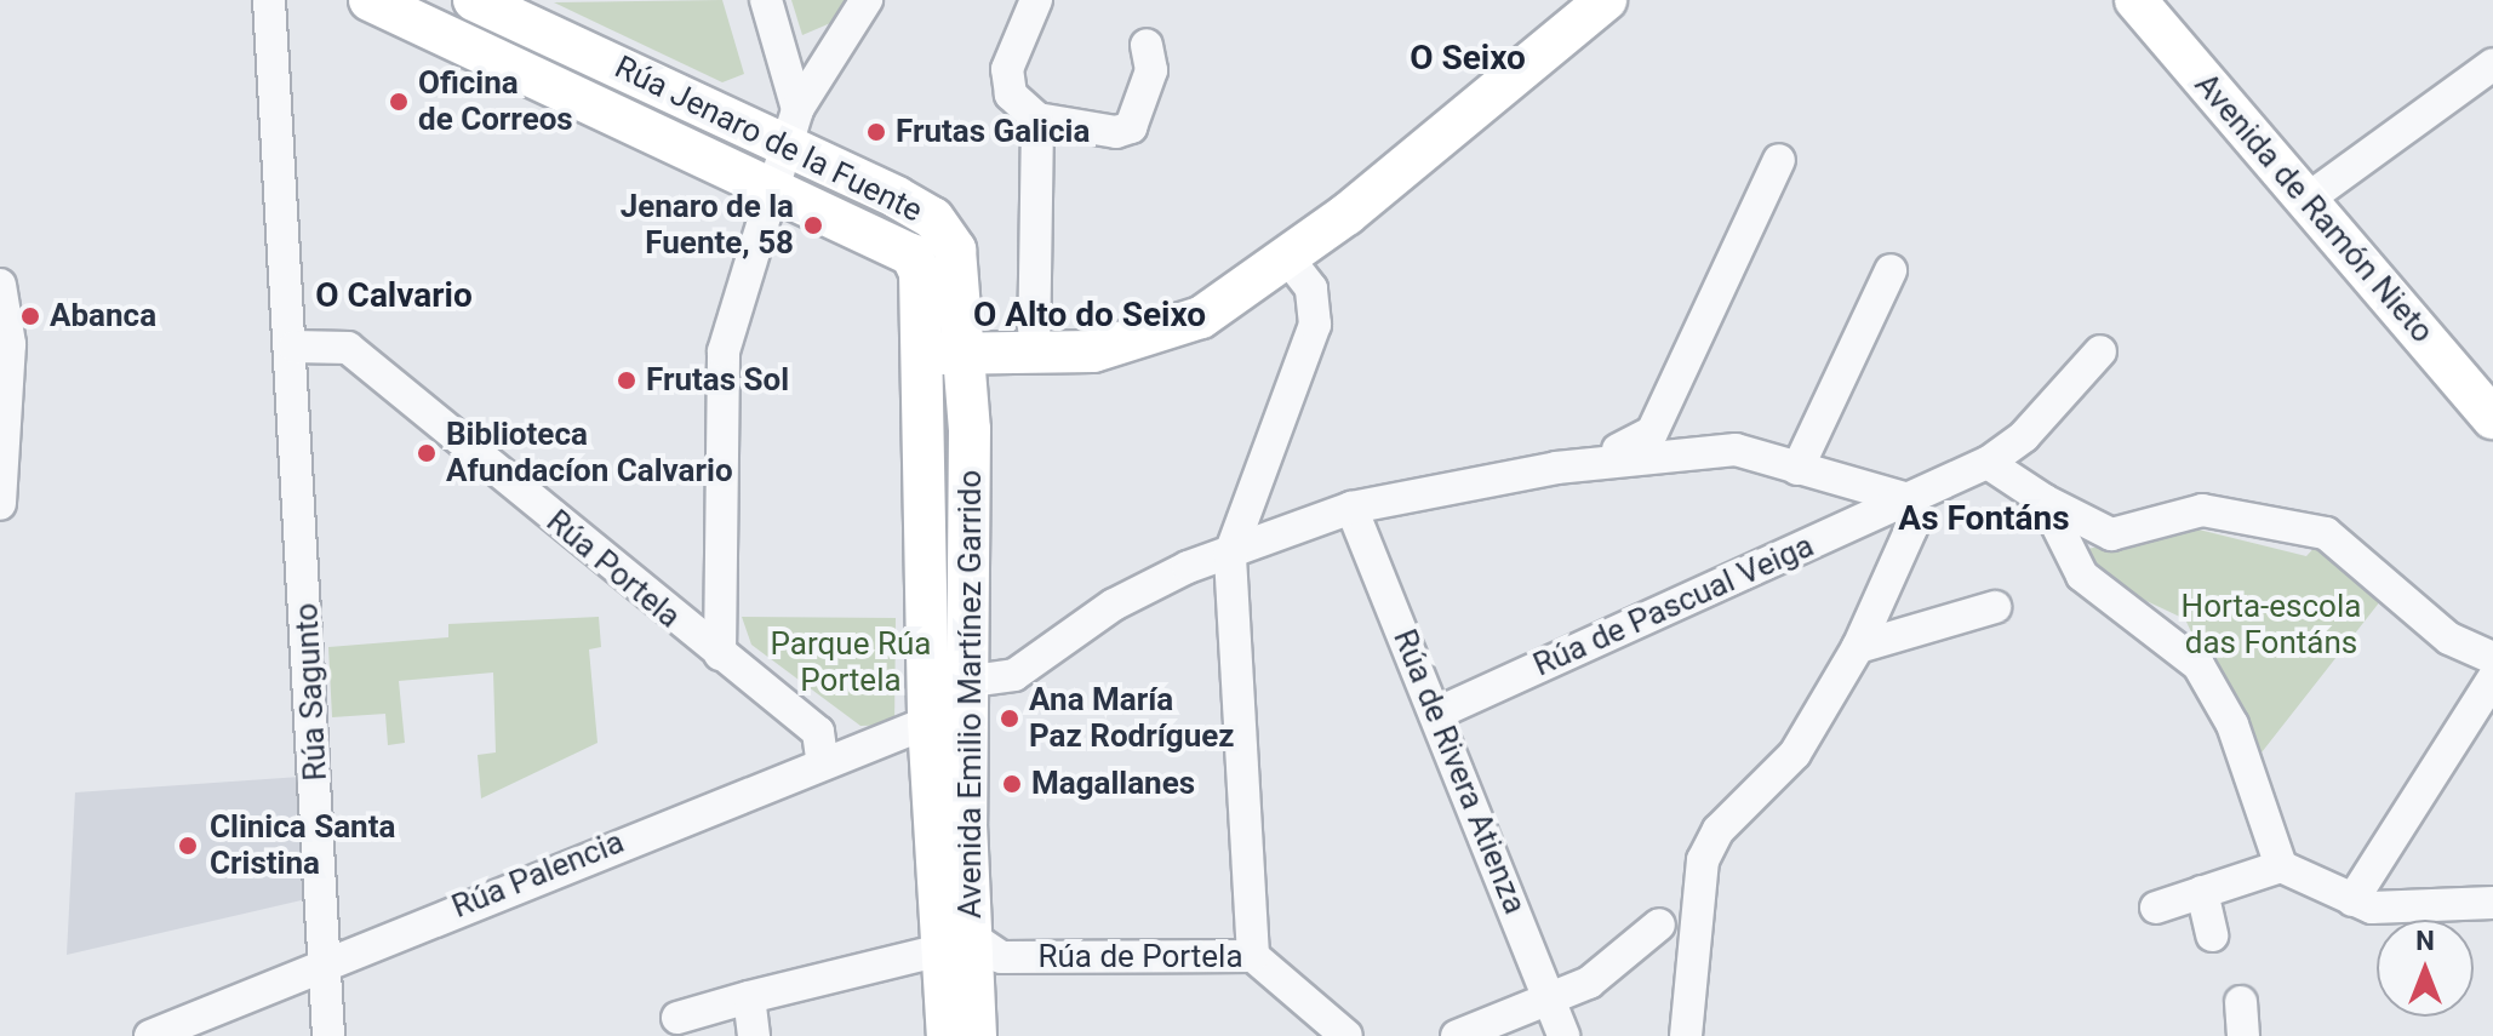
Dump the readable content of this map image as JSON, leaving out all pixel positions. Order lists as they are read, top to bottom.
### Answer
{
  "streets": {
    "main road": ["Rúa Jenaro de la Fuente", "Avenida de Ramón Nieto", "Avenida Emilio Martínez Garrido"],
    "street": [
      "Rúa Portela",
      "Rúa de Pascual Veiga",
      "Rúa Sagunto",
      "Rúa de Rivera Atienza",
      "Rúa Palencia",
      "Rúa de Portela"
    ]
  },
  "crossings": [
    ["Rúa Jenaro de la Fuente", "Avenida Emilio Martínez Garrido"],
    ["Rúa Portela", "Rúa Sagunto"],
    ["Rúa Portela", "Rúa Palencia"],
    ["Rúa de Pascual Veiga", "Rúa de Rivera Atienza"],
    ["Rúa Sagunto", "Rúa Palencia"],
    ["Avenida Emilio Martínez Garrido", "Rúa Palencia"],
    ["Avenida Emilio Martínez Garrido", "Rúa de Portela"]
  ],
  "districts": [
    "O Seixo",
    "O Calvario",
    "O Alto do Seixo",
    "As Fontáns"
  ],
  "parks": ["Horta-escola das Fontáns", "Parque Rúa Portela"],
  "places": [
    "Oficina de Correos",
    "Frutas Galicia",
    "Jenaro de la Fuente, 58",
    "Abanca",
    "Frutas Sol",
    "Biblioteca Afundacíon Calvario",
    "Ana María Paz Rodríguez",
    "Magallanes",
    "Clinica Santa Cristina"
  ],
  "north": "top"
}
